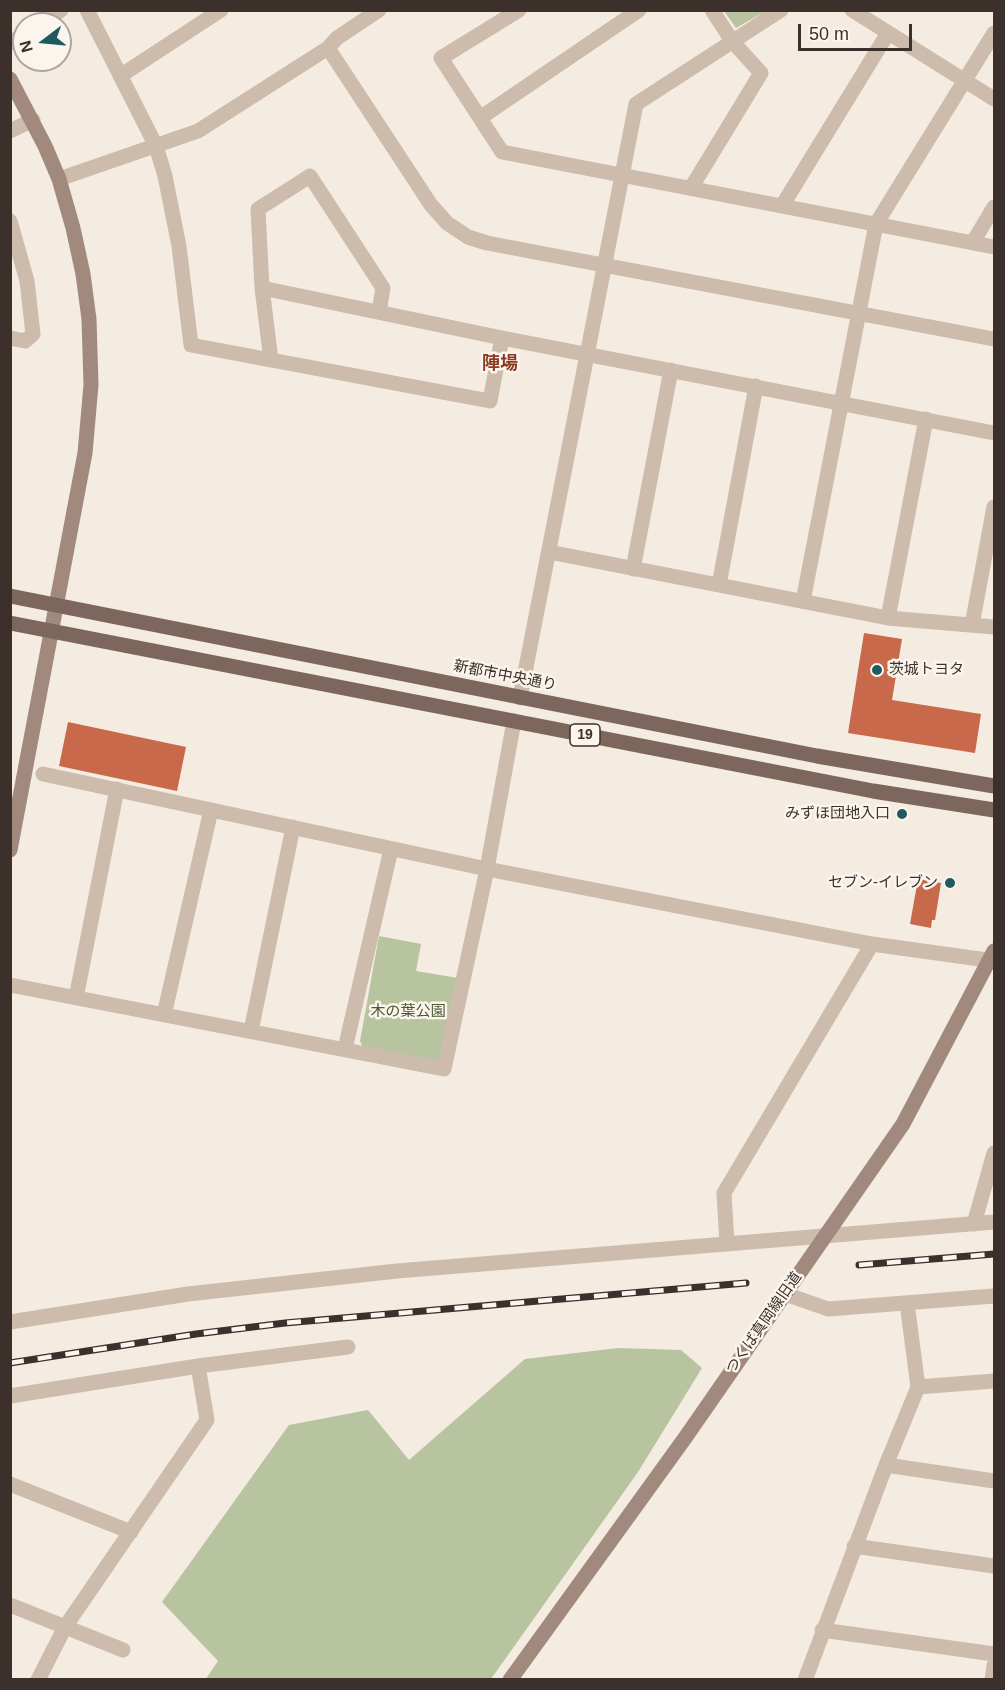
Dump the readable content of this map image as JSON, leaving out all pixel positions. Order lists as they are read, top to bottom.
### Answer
{
  "streets": {
    "main road": ["新都市中央通り", "19"],
    "street": ["つくば真岡線旧道"]
  },
  "districts": ["陣場"],
  "parks": ["木の葉公園"],
  "places": ["茨城トヨタ", "みずほ団地入口", "セブン-イレブン"],
  "scale_bar": "50 m",
  "north": "left"
}
